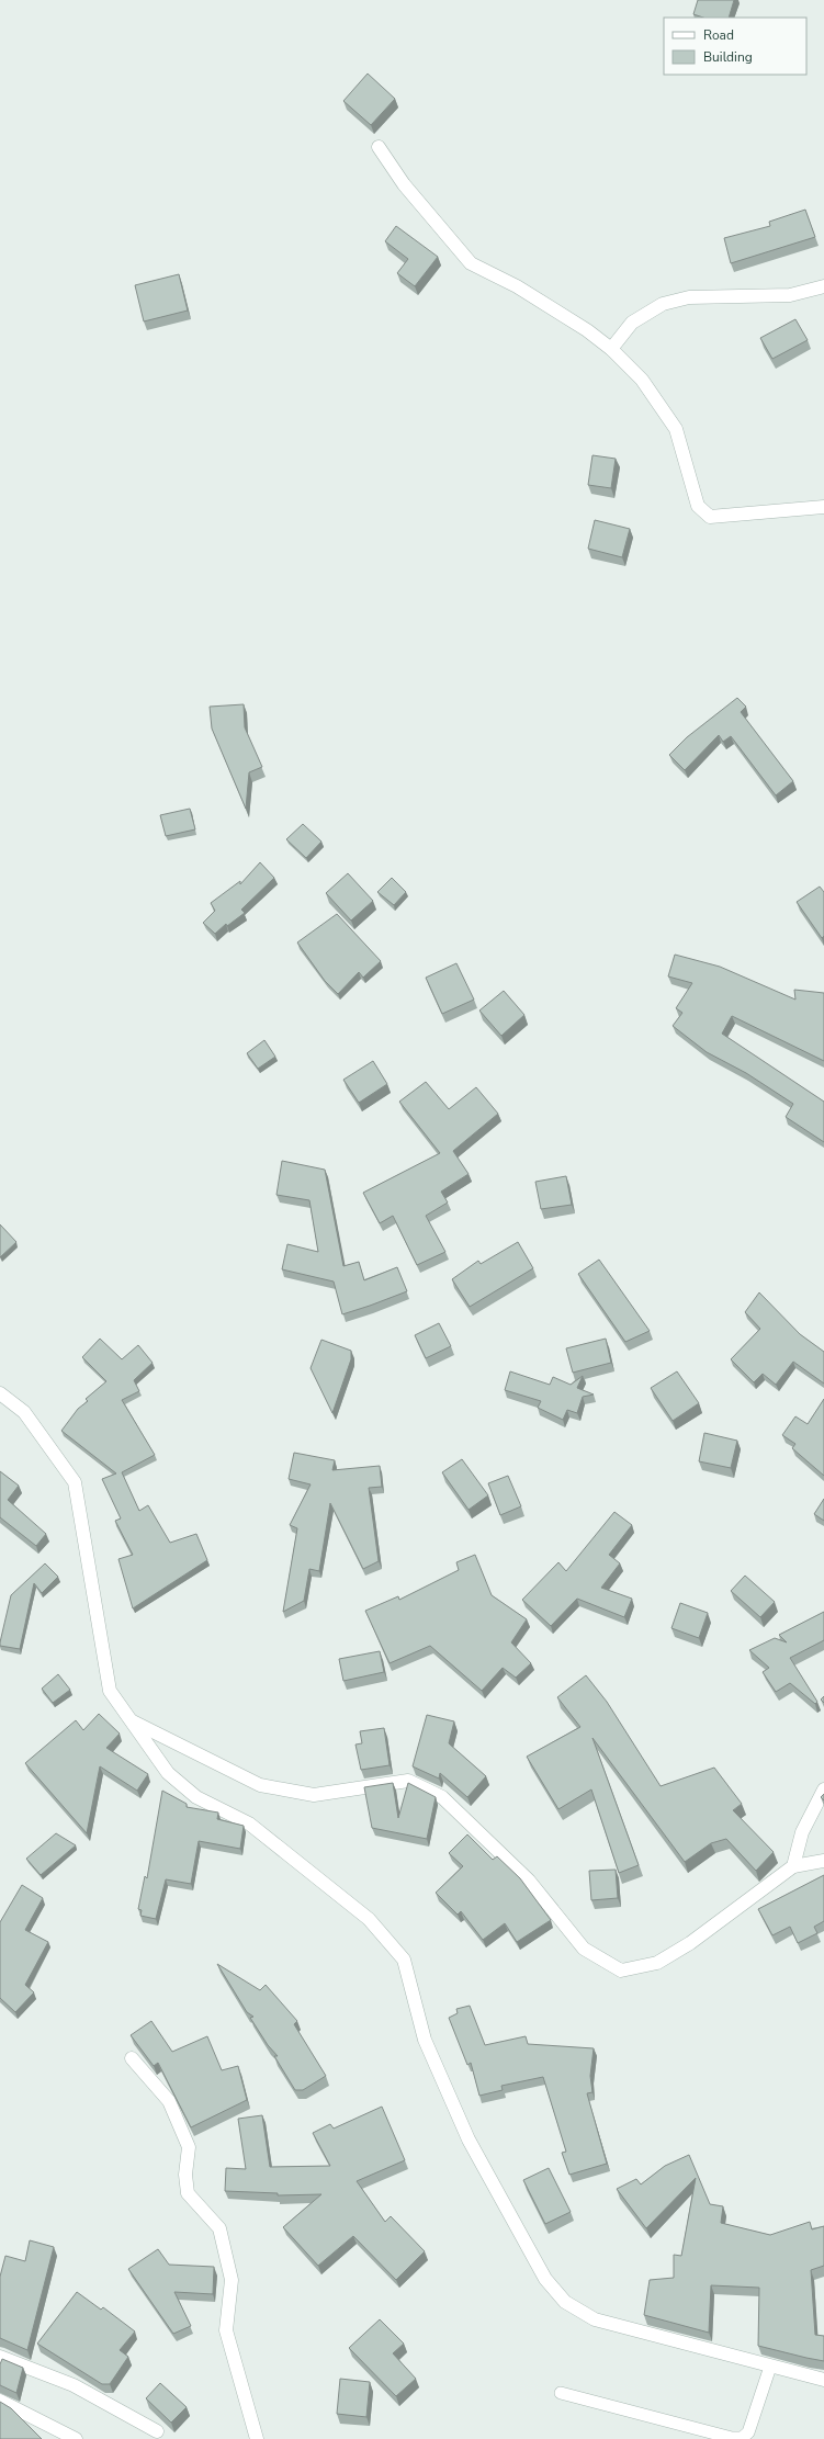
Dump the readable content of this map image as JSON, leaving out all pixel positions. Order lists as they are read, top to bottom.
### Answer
{
  "legend": ["Road", "Building"]
}
